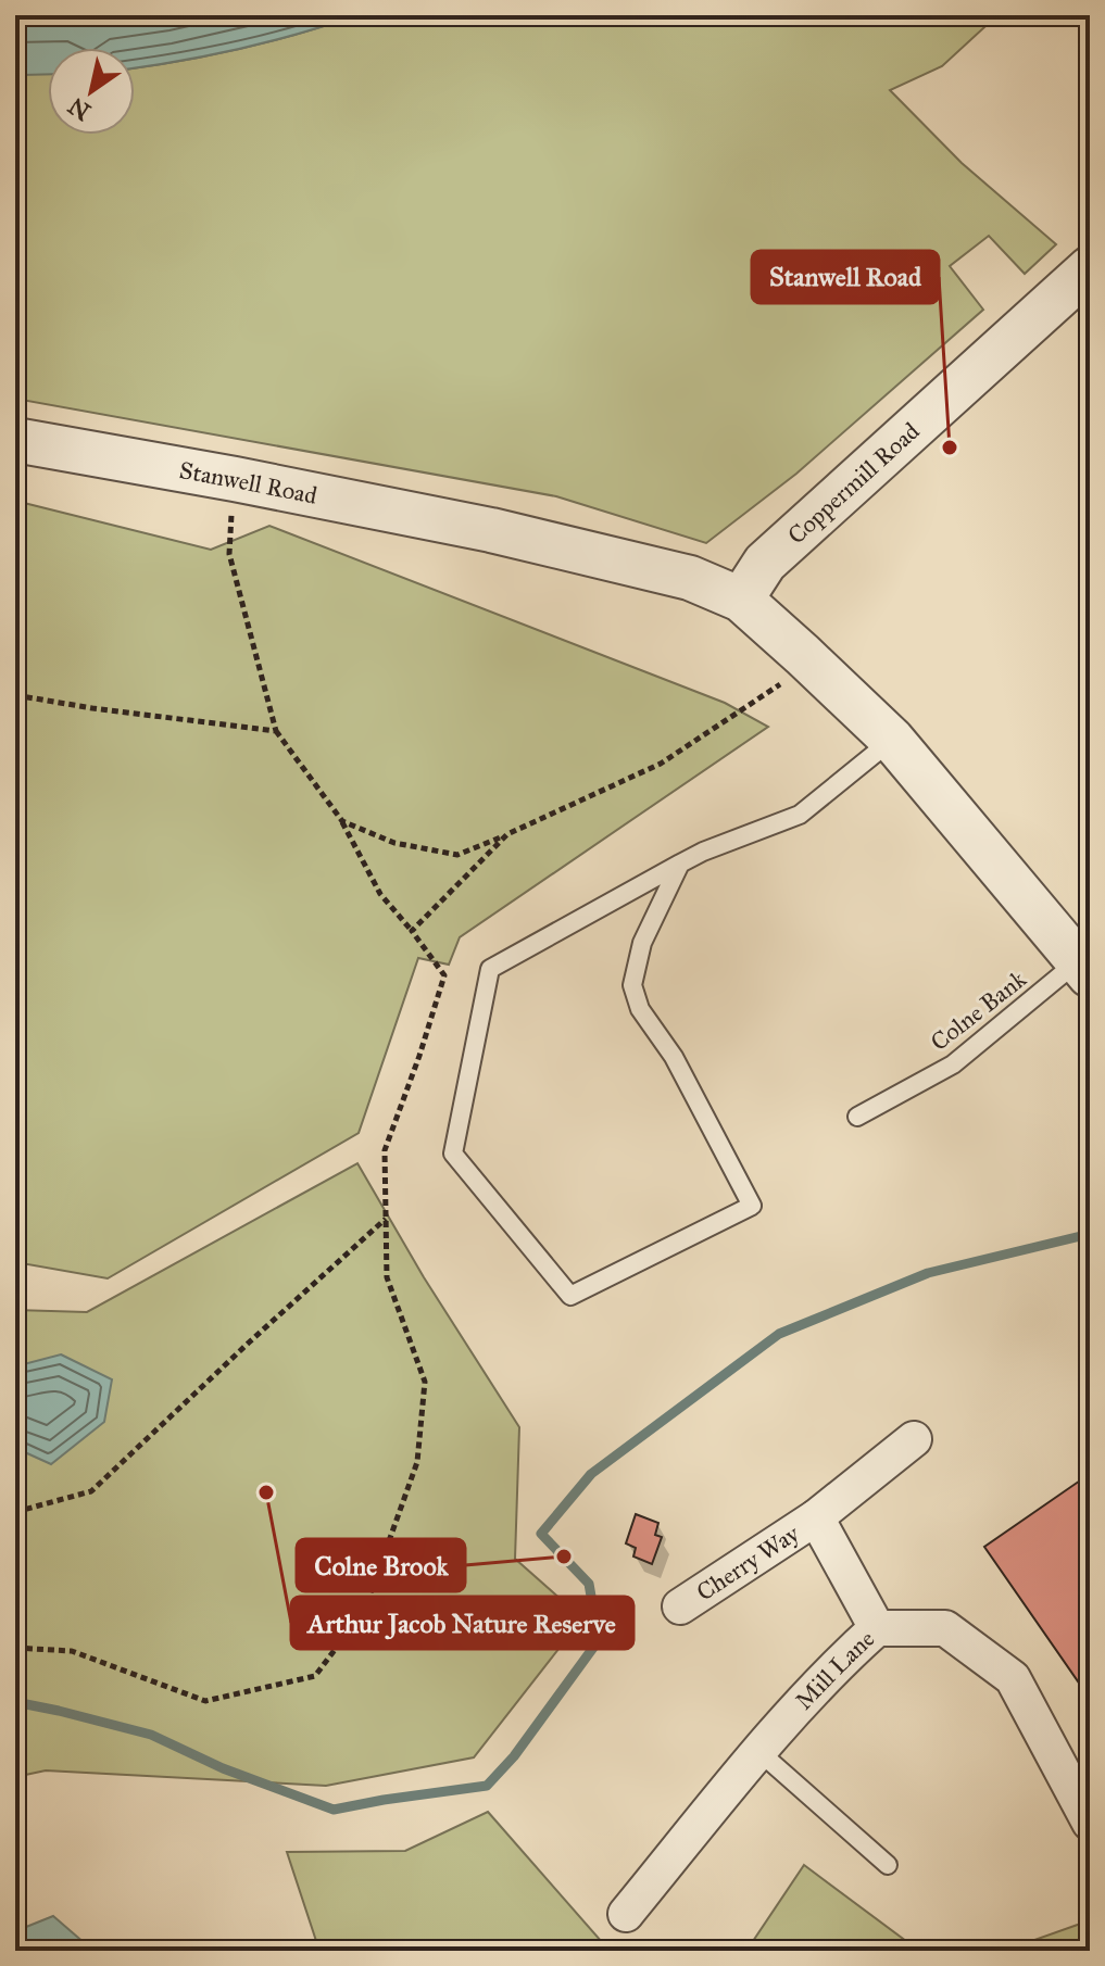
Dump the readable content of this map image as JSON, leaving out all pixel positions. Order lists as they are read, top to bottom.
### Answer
{
  "streets": {
    "street": [
      "Stanwell Road",
      "Coppermill Road",
      "Cherry Way",
      "Mill Lane"
    ],
    "lane": ["Colne Bank"]
  },
  "crossings": [
    ["Stanwell Road", "Coppermill Road"],
    ["Stanwell Road", "Colne Bank"],
    ["Cherry Way", "Mill Lane"]
  ],
  "places": ["Stanwell Road", "Arthur Jacob Nature Reserve", "Colne Brook"],
  "north": "bottom left"
}
